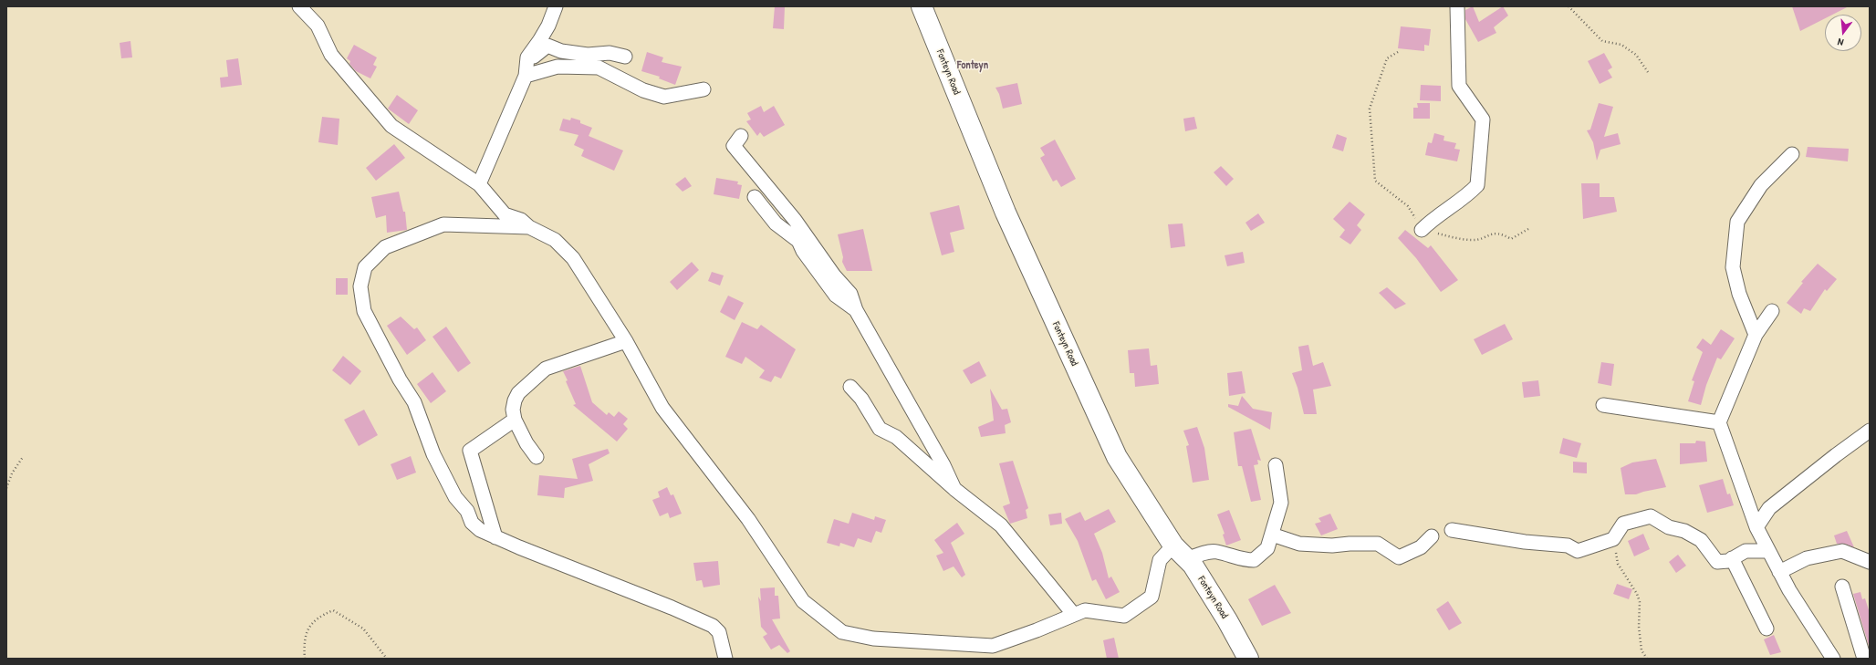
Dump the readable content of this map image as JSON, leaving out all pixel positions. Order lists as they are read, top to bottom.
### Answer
{
  "streets": {
    "street": ["Fonteyn Road"]
  },
  "districts": ["Fonteyn"],
  "north": "bottom"
}
